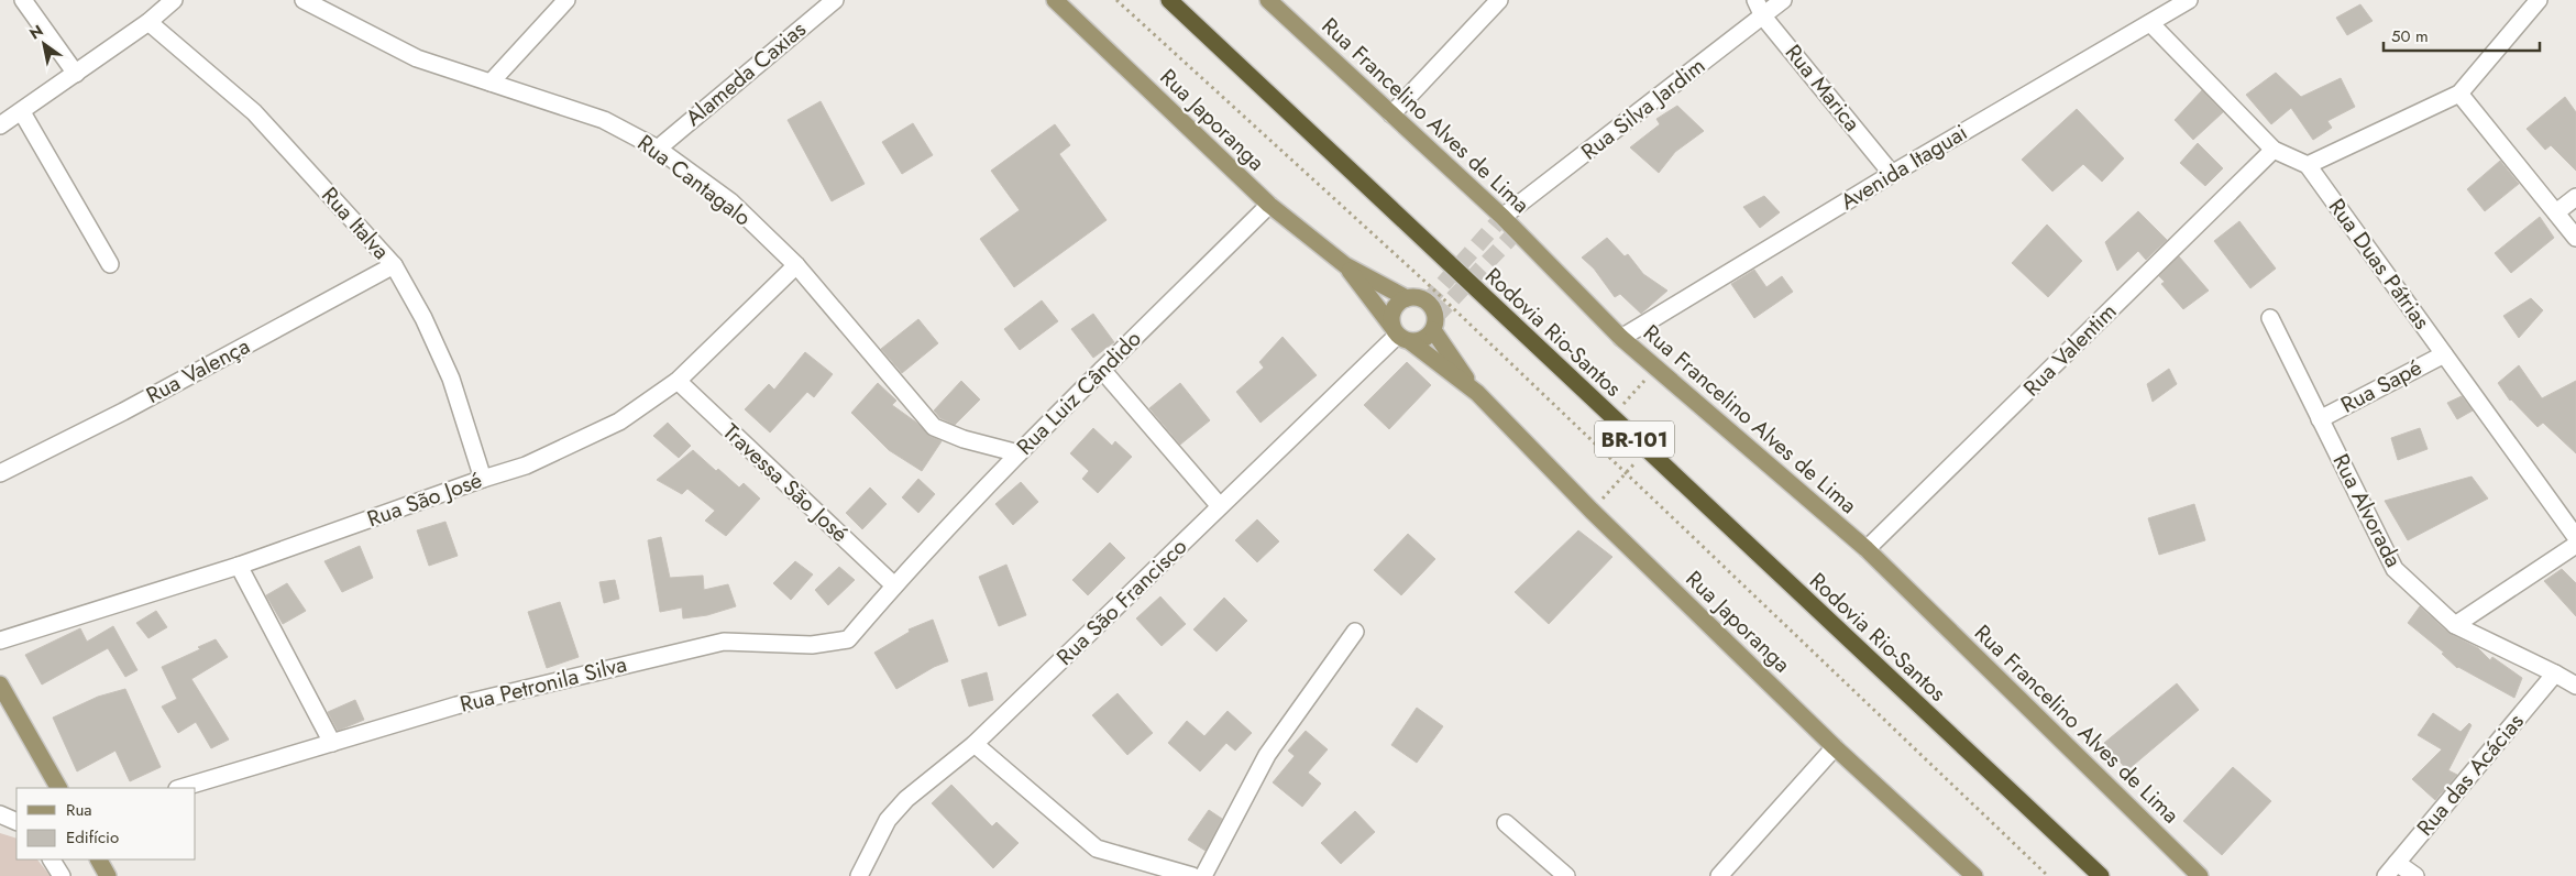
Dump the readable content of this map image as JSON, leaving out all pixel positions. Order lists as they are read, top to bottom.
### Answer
{
  "streets": {
    "highway": ["Rodovia Rio-Santos", "BR-101"],
    "main road": ["Rua Francelino Alves de Lima", "Rua Japoranga"],
    "street": [
      "Alameda Caxias",
      "Rua Marica",
      "Rua Silva Jardim",
      "Avenida Itaguai",
      "Rua Cantagalo",
      "Rua Italva",
      "Rua Duas Pátrias",
      "Rua Valentim",
      "Rua Valença",
      "Rua Sapé",
      "Rua Luiz Cândido",
      "Travessa São José",
      "Rua São José",
      "Rua Alvorada",
      "Rua São Francisco",
      "Rua Petronila Silva",
      "Rua das Acácias"
    ]
  },
  "crossings": [
    ["Alameda Caxias", "Rua Cantagalo"],
    ["Rua Marica", "Rua Silva Jardim"],
    ["Rua Marica", "Avenida Itaguai"],
    ["Rua Silva Jardim", "Rua Francelino Alves de Lima"],
    ["Rua Francelino Alves de Lima", "Avenida Itaguai"],
    ["Rua Francelino Alves de Lima", "Rua Valentim"],
    ["Rua Japoranga", "Rua Luiz Cândido"],
    ["Rua Japoranga", "Rua São Francisco"],
    ["Avenida Itaguai", "Rua Duas Pátrias"],
    ["Rua Cantagalo", "Rua Luiz Cândido"],
    ["Rua Cantagalo", "Rua São José"],
    ["Rua Italva", "Rua Valença"],
    ["Rua Italva", "Rua São José"],
    ["Rua Duas Pátrias", "Rua Valentim"],
    ["Rua Duas Pátrias", "Rua Sapé"],
    ["Rua Sapé", "Rua Alvorada"],
    ["Rua Luiz Cândido", "Travessa São José"],
    ["Rua Luiz Cândido", "Rua Petronila Silva"],
    ["Travessa São José", "Rua São José"],
    ["Travessa São José", "Rua Petronila Silva"],
    ["Rua Alvorada", "Rua das Acácias"]
  ],
  "legend": ["Rua", "Edifício"],
  "scale_bar": "50 m",
  "north": "top left"
}
